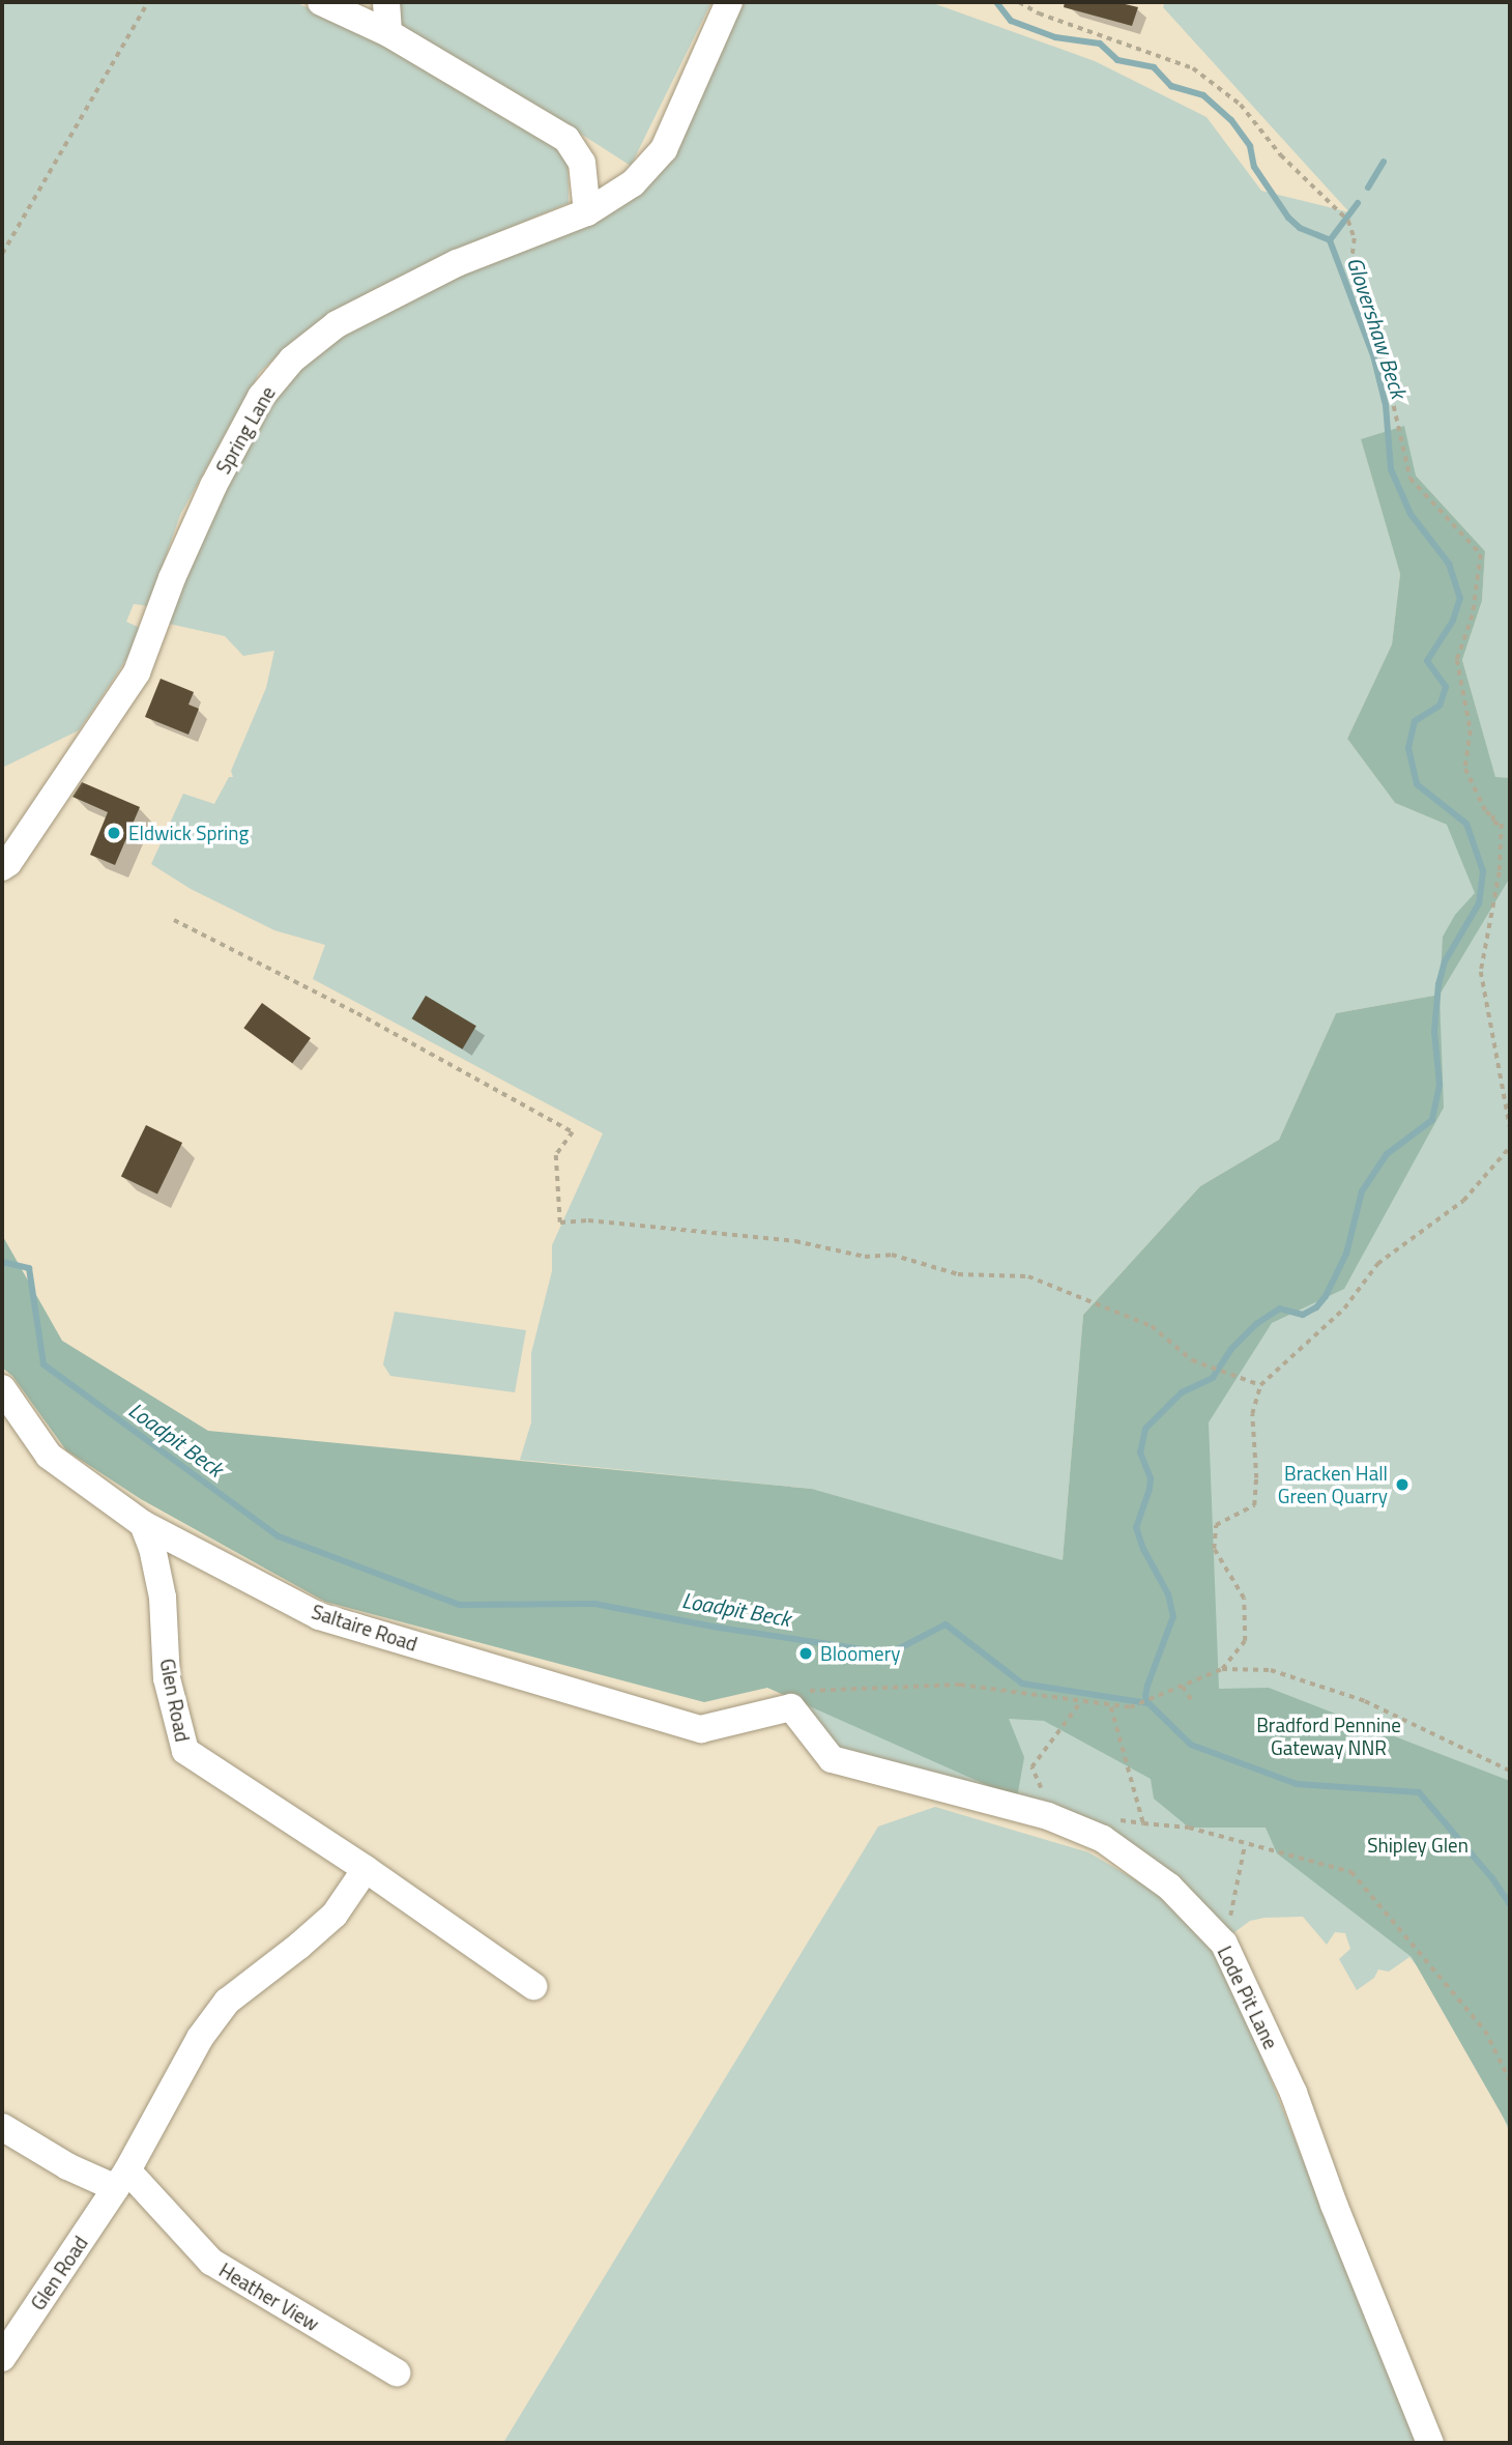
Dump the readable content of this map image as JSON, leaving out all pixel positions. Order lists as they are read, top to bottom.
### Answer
{
  "streets": {
    "street": [
      "Spring Lane",
      "Saltaire Road",
      "Glen Road",
      "Lode Pit Lane",
      "Heather View"
    ]
  },
  "crossings": [
    ["Saltaire Road", "Glen Road"],
    ["Saltaire Road", "Lode Pit Lane"],
    ["Glen Road", "Heather View"]
  ],
  "water": ["Glovershaw Beck", "Loadpit Beck"],
  "parks": ["Bradford Pennine Gateway NNR", "Shipley Glen"],
  "places": ["Eldwick Spring", "Bracken Hall Green Quarry", "Bloomery"]
}
